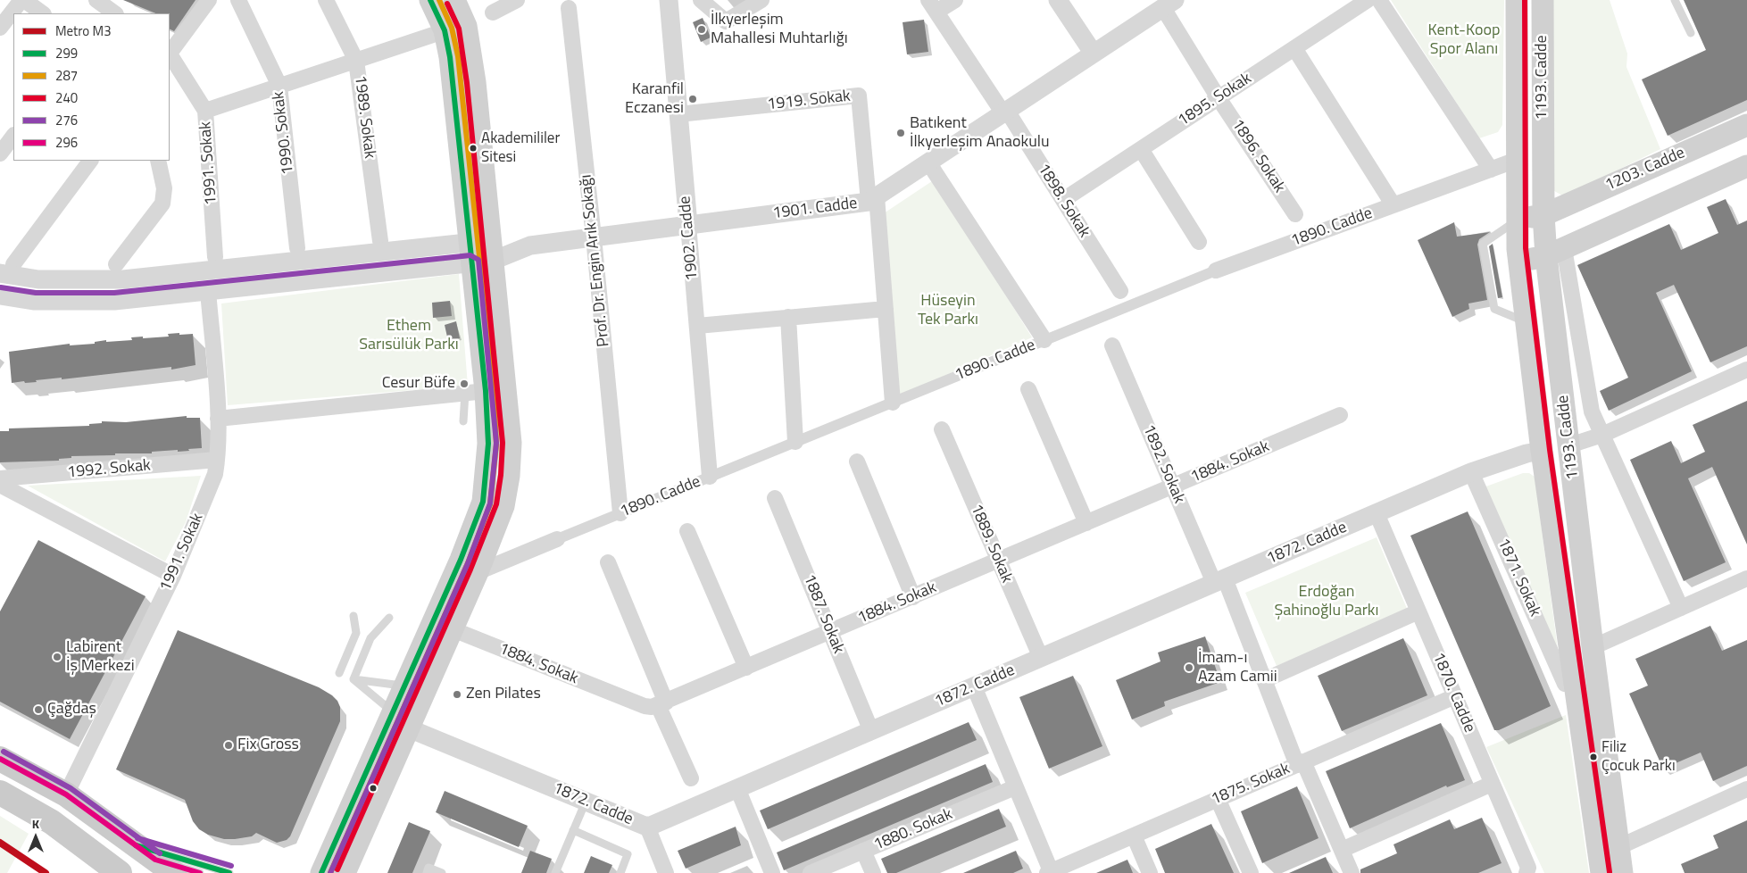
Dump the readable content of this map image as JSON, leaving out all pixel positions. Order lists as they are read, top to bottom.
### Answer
{
  "streets": {
    "main road": ["1193. Cadde", "1203. Cadde"],
    "street": [
      "1895. Sokak",
      "1919. Sokak",
      "1989. Sokak",
      "1990. Sokak",
      "1896. Sokak",
      "1991. Sokak",
      "1898. Sokak",
      "1901. Cadde",
      "1890. Cadde",
      "1902. Cadde",
      "Prof. Dr. Engin Arık Sokağı",
      "1884. Sokak",
      "1892. Sokak",
      "1992. Sokak",
      "1889. Sokak",
      "1872. Cadde",
      "1871. Sokak",
      "1887. Sokak",
      "1870. Cadde",
      "1875. Sokak",
      "1880. Sokak"
    ]
  },
  "crossings": [
    ["1193. Cadde", "1203. Cadde"],
    ["1193. Cadde", "1890. Cadde"],
    ["1193. Cadde", "1872. Cadde"],
    ["1895. Sokak", "1896. Sokak"],
    ["1895. Sokak", "1898. Sokak"],
    ["1919. Sokak", "1901. Cadde"],
    ["1919. Sokak", "1902. Cadde"],
    ["1896. Sokak", "1901. Cadde"],
    ["1991. Sokak", "1901. Cadde"],
    ["1991. Sokak", "1992. Sokak"],
    ["1898. Sokak", "1901. Cadde"],
    ["1901. Cadde", "1902. Cadde"],
    ["1901. Cadde", "Prof. Dr. Engin Arık Sokağı"],
    ["1890. Cadde", "1902. Cadde"],
    ["1890. Cadde", "Prof. Dr. Engin Arık Sokağı"],
    ["1884. Sokak", "1892. Sokak"],
    ["1884. Sokak", "1889. Sokak"],
    ["1884. Sokak", "1887. Sokak"],
    ["1892. Sokak", "1872. Cadde"],
    ["1892. Sokak", "1875. Sokak"],
    ["1889. Sokak", "1872. Cadde"],
    ["1872. Cadde", "1871. Sokak"],
    ["1872. Cadde", "1887. Sokak"],
    ["1872. Cadde", "1870. Cadde"],
    ["1870. Cadde", "1875. Sokak"]
  ],
  "parks": [
    "Kent-Koop Spor Alanı",
    "Hüseyin Tek Parkı",
    "Ethem Sarısülük Parkı",
    "Erdoğan Şahinoğlu Parkı"
  ],
  "places": [
    "İlkyerleşim Mahallesi Muhtarlığı",
    "Karanfil Eczanesi",
    "Batıkent İlkyerleşim Anaokulu",
    "Akademililer Sitesi",
    "Cesur Büfe",
    "Labirent İş Merkezi",
    "İmam-ı Azam Camii",
    "Zen Pilates",
    "Çağdaş",
    "Fix Gross",
    "Filiz Çocuk Parkı"
  ],
  "lines": [
    "transit line 299",
    "transit line 287",
    "transit line 240",
    "transit line 276",
    "transit line 296",
    "metro line M3"
  ],
  "legend": [
    "Metro M3",
    "299",
    "287",
    "240",
    "276",
    "296"
  ],
  "north": "top"
}
